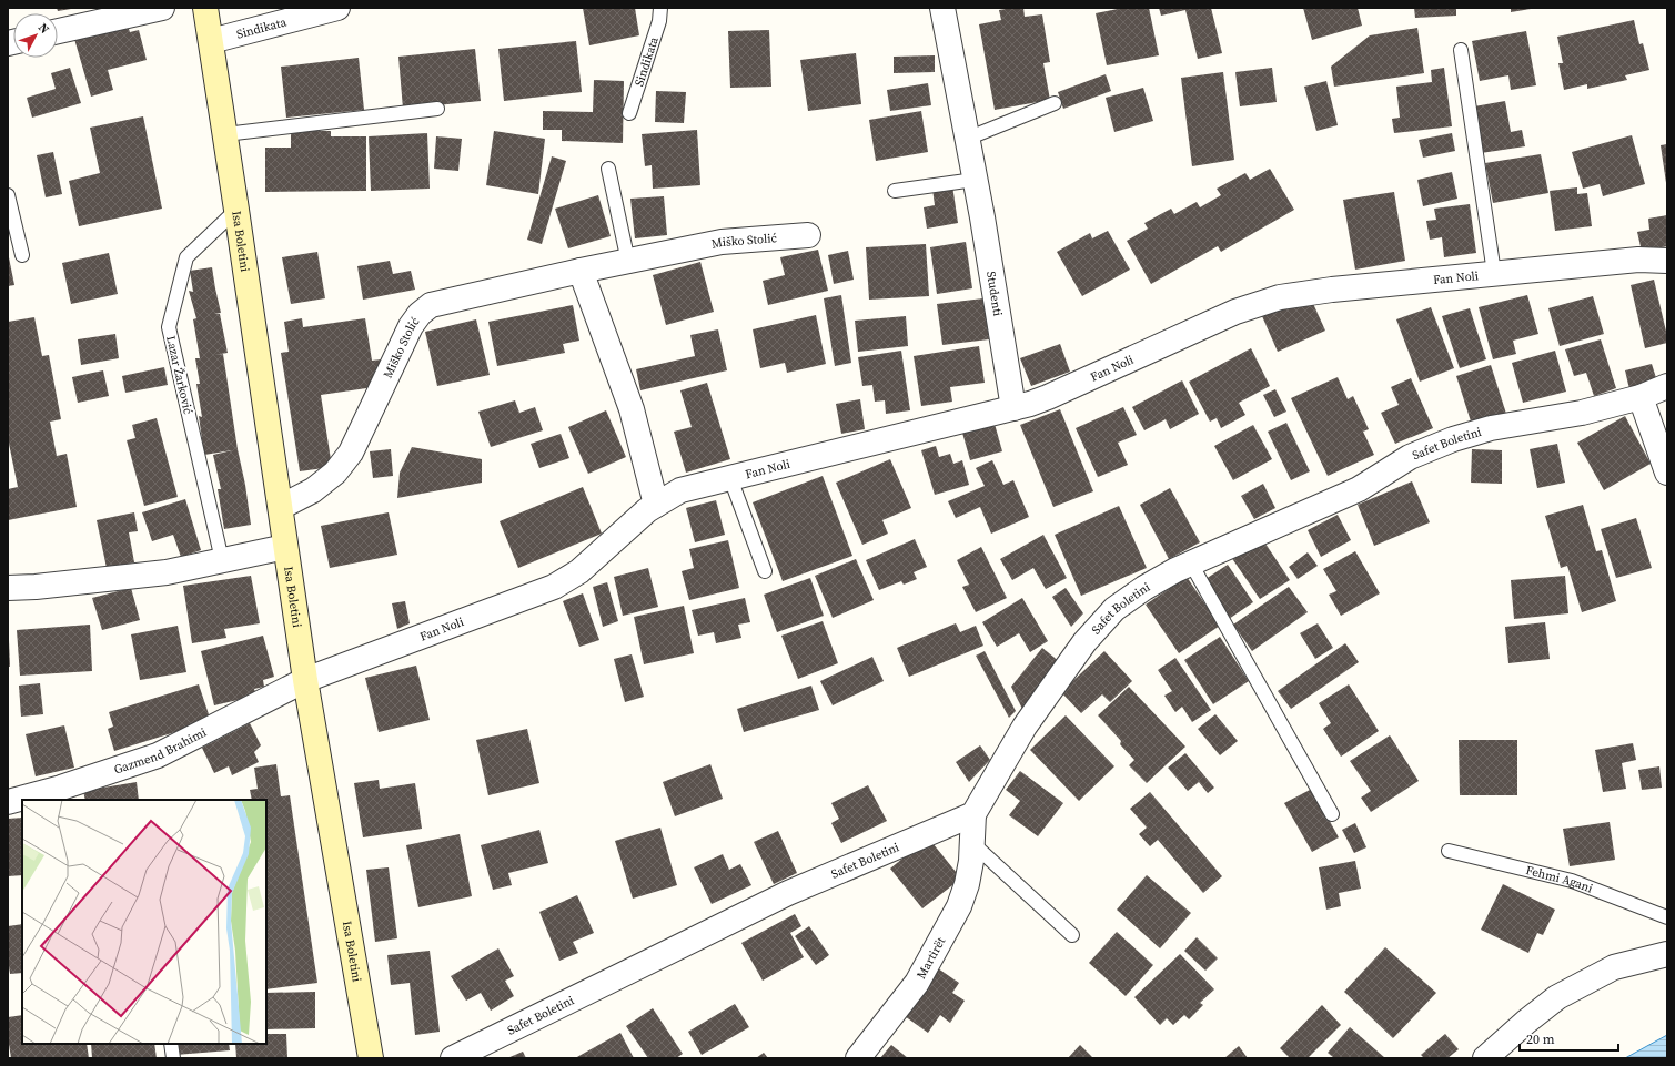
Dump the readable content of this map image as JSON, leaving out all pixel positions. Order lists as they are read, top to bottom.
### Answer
{
  "streets": {
    "main road": ["Isa Boletini"],
    "street": [
      "Sindikata",
      "Miško Stolić",
      "Fan Noli",
      "Studenti",
      "Safet Boletini",
      "Gazmend Brahimi",
      "Martirët"
    ],
    "lane": ["Lazar Žarković", "Fehmi Agani"]
  },
  "crossings": [
    ["Sindikata", "Isa Boletini"],
    ["Isa Boletini", "Miško Stolić"],
    ["Isa Boletini", "Fan Noli"],
    ["Isa Boletini", "Lazar Žarković"],
    ["Isa Boletini", "Gazmend Brahimi"],
    ["Fan Noli", "Studenti"],
    ["Fan Noli", "Gazmend Brahimi"],
    ["Safet Boletini", "Martirët"]
  ],
  "scale_bar": "20 m",
  "north": "top right"
}
